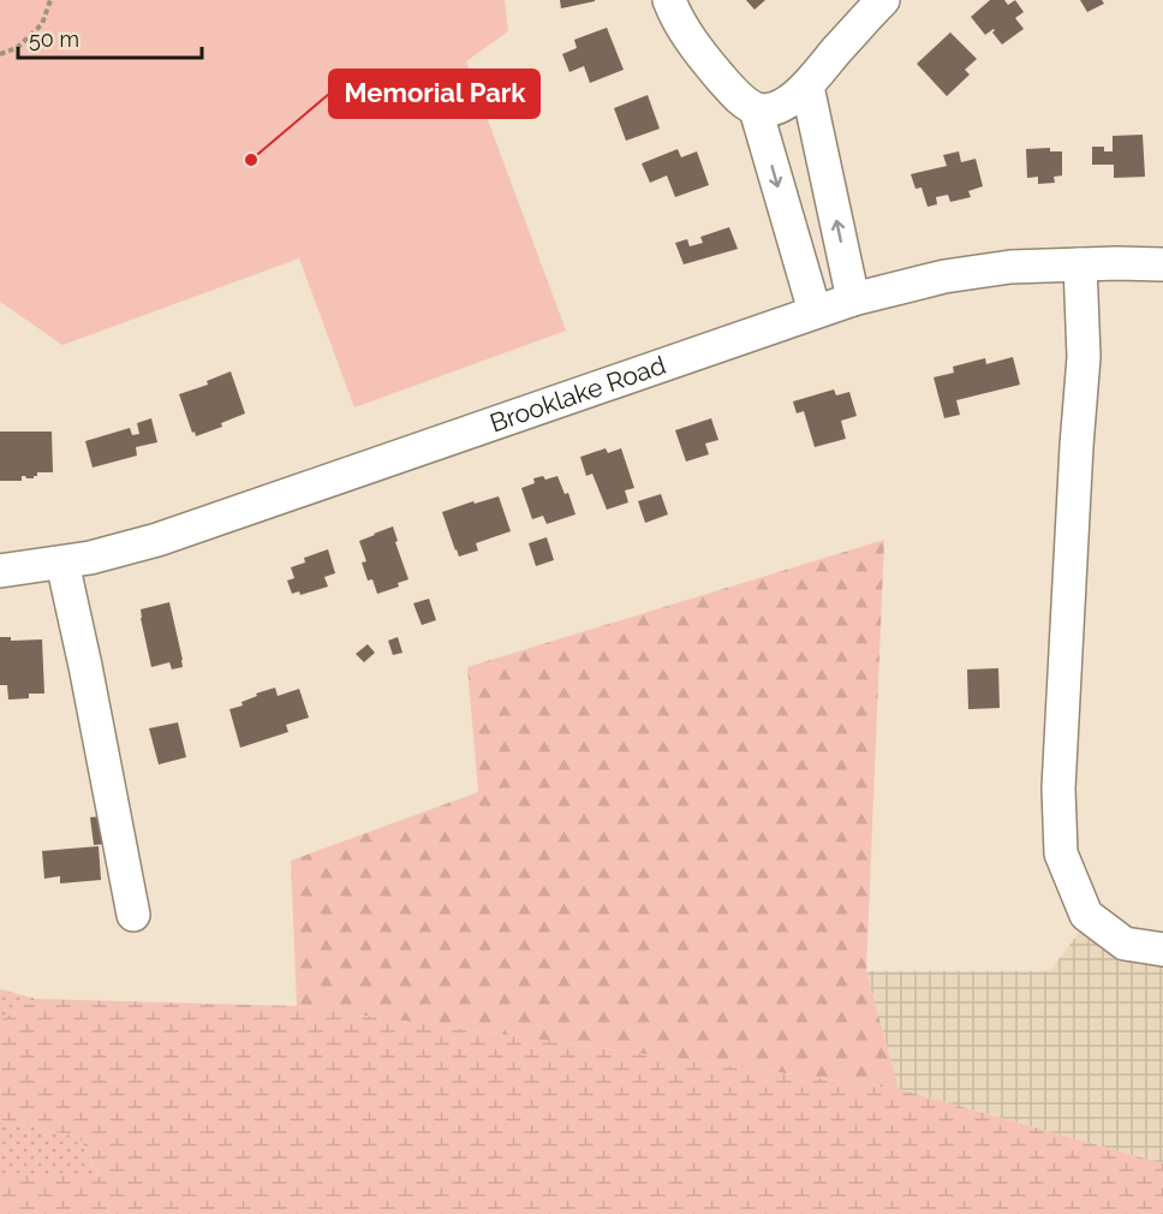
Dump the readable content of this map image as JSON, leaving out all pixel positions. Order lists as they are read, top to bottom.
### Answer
{
  "streets": {
    "street": ["Brooklake Road"]
  },
  "places": ["Memorial Park"],
  "scale_bar": "50 m"
}
